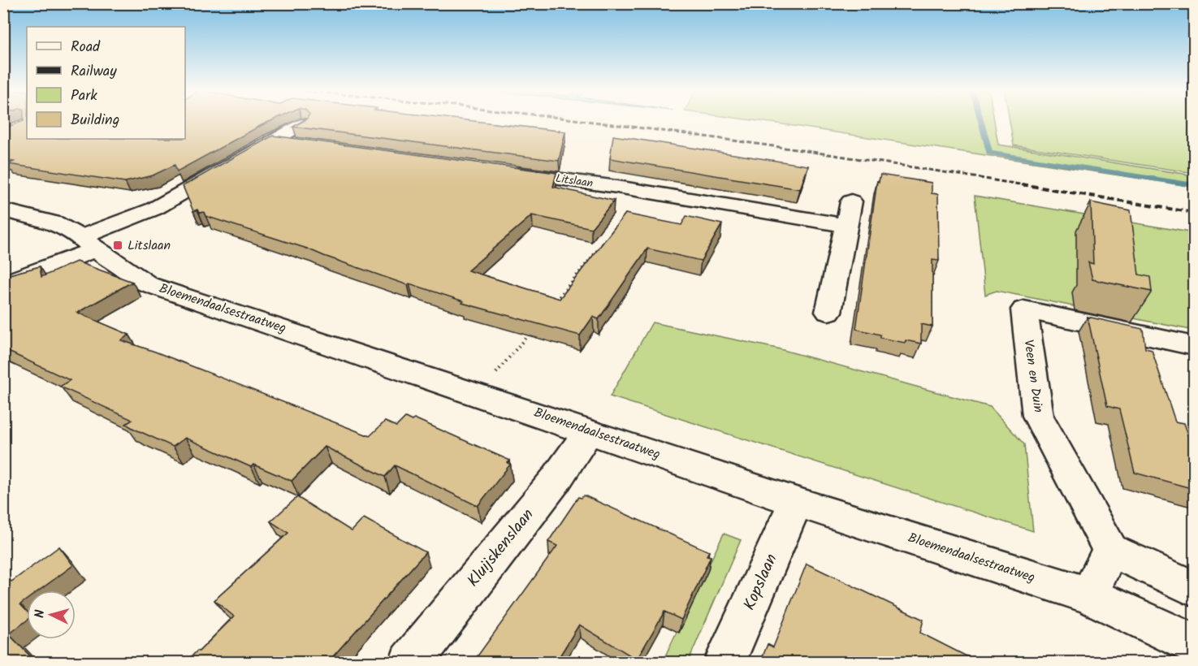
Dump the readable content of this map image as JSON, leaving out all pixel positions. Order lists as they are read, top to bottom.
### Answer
{
  "streets": {
    "street": [
      "Litslaan",
      "Bloemendaalsestraatweg",
      "Veen en Duin",
      "Kluijskenslaan",
      "Kopslaan"
    ]
  },
  "crossings": [
    ["Bloemendaalsestraatweg", "Kluijskenslaan"],
    ["Bloemendaalsestraatweg", "Kopslaan"]
  ],
  "places": {
    "transit": ["Litslaan"]
  },
  "legend": [
    "Road",
    "Railway",
    "Park",
    "Building"
  ],
  "north": "left"
}
